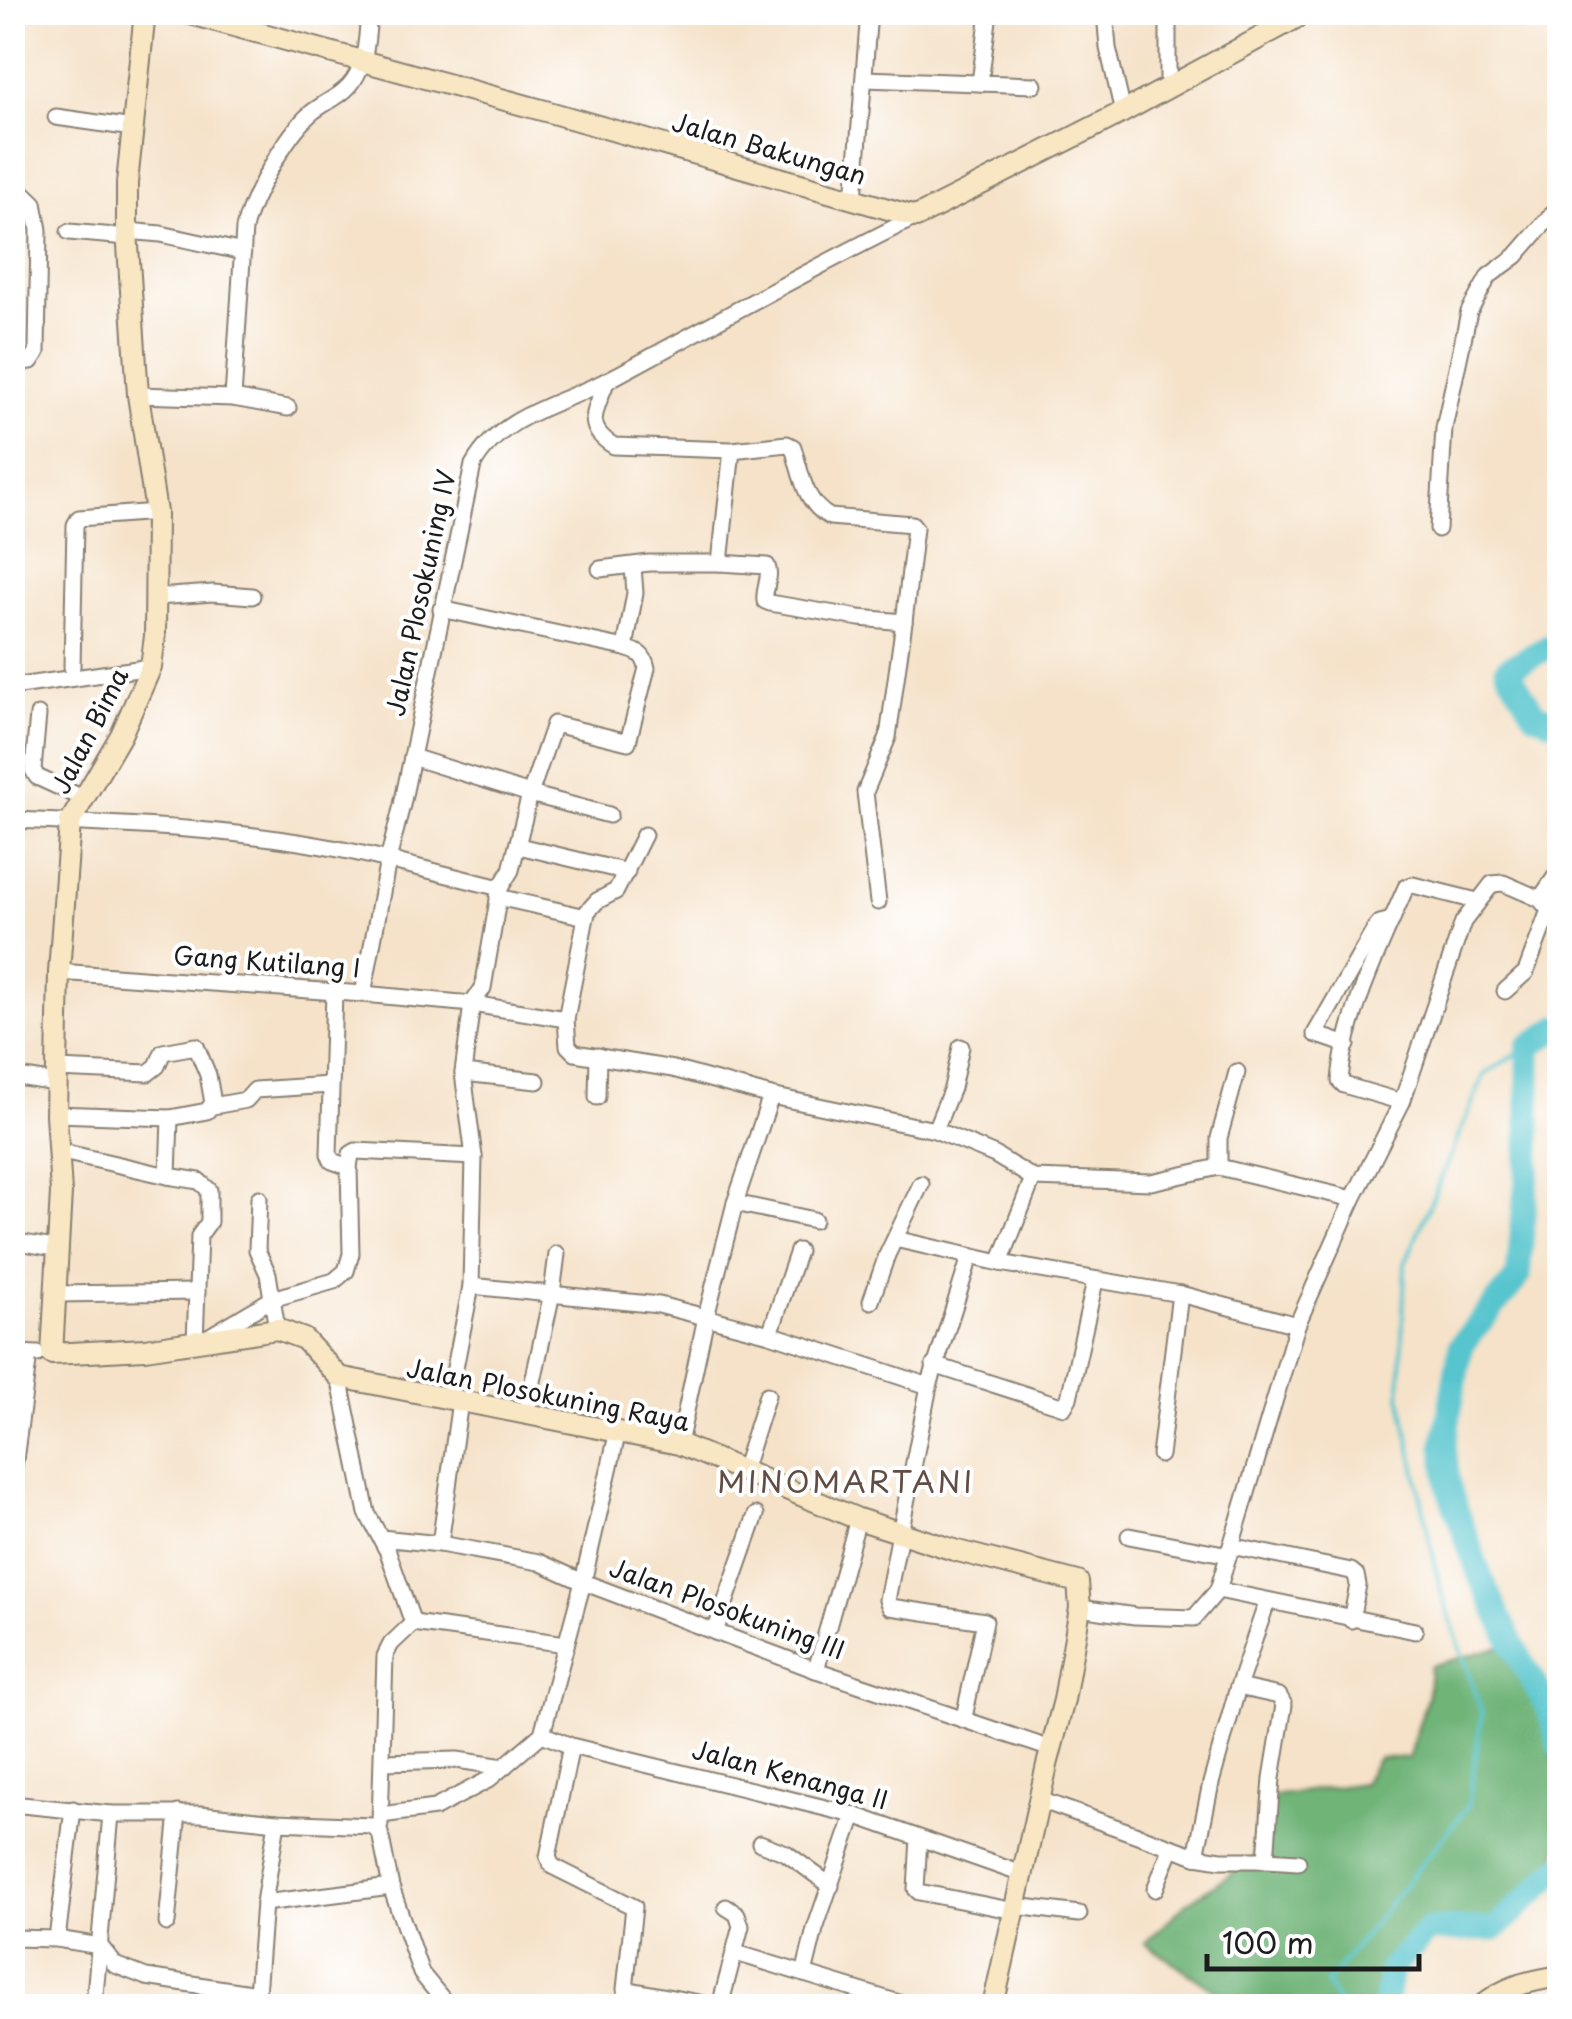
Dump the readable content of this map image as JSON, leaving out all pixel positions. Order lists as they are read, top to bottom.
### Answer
{
  "streets": {
    "street": [
      "Jalan Bakungan",
      "Jalan Plosokuning IV",
      "Jalan Bima",
      "Gang Kutilang I",
      "Jalan Plosokuning Raya",
      "Jalan Plosokuning III",
      "Jalan Kenanga II"
    ]
  },
  "crossings": [
    ["Jalan Bakungan", "Jalan Plosokuning IV"],
    ["Jalan Plosokuning IV", "Gang Kutilang I"],
    ["Jalan Bima", "Gang Kutilang I"]
  ],
  "districts": ["MINOMARTANI"],
  "scale_bar": "100 m"
}
